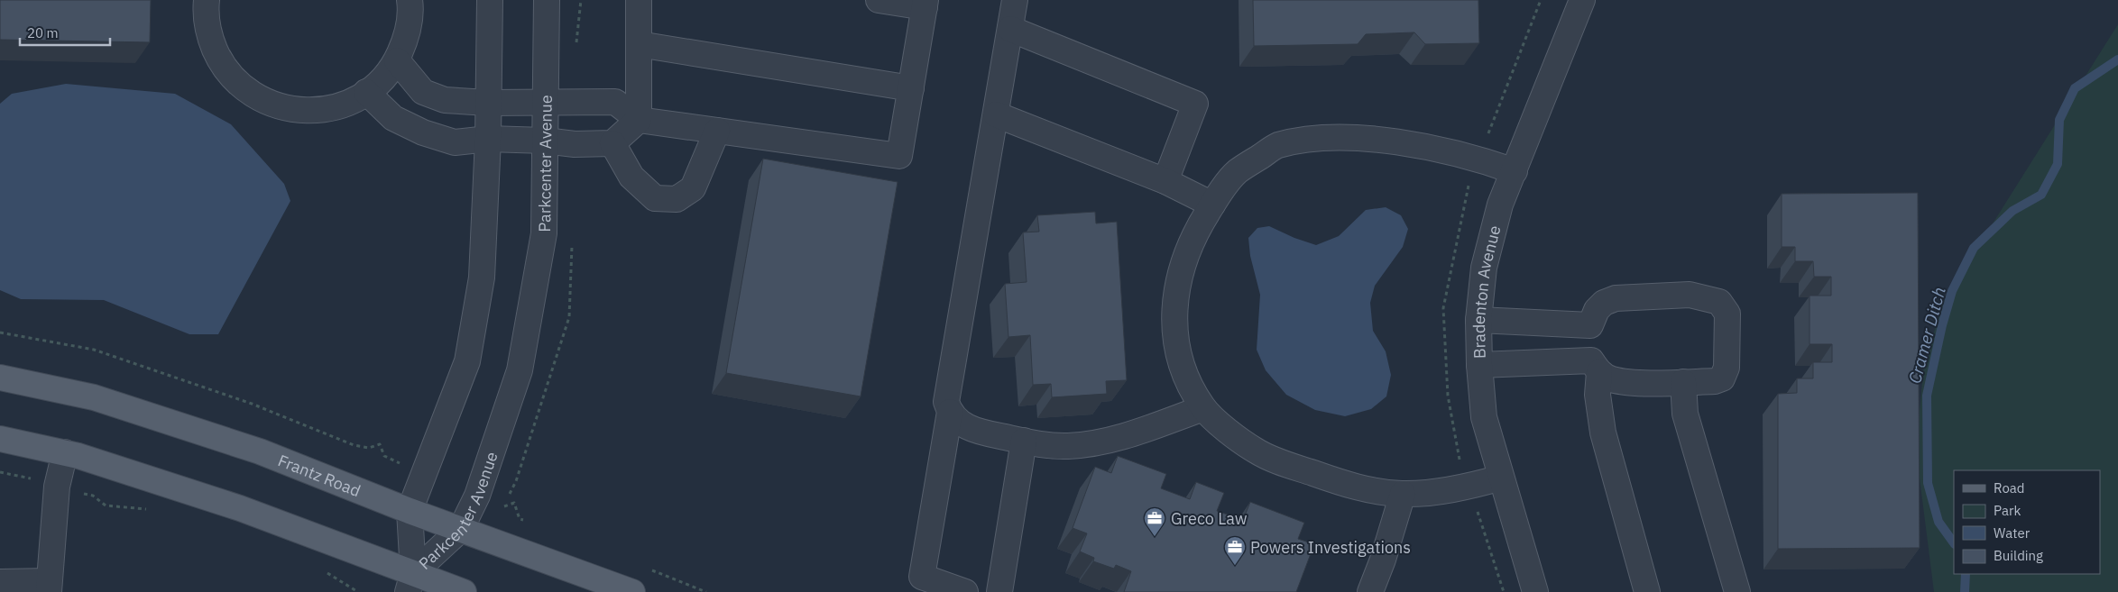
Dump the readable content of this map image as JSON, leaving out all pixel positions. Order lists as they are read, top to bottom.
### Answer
{
  "streets": {
    "main road": ["Frantz Road"],
    "street": ["Parkcenter Avenue", "Bradenton Avenue"]
  },
  "crossings": [
    ["Parkcenter Avenue", "Frantz Road"]
  ],
  "water": ["Cramer Ditch"],
  "places": {
    "office": ["Greco Law", "Powers Investigations"]
  },
  "legend": [
    "Road",
    "Park",
    "Water",
    "Building"
  ],
  "scale_bar": "20 m"
}
